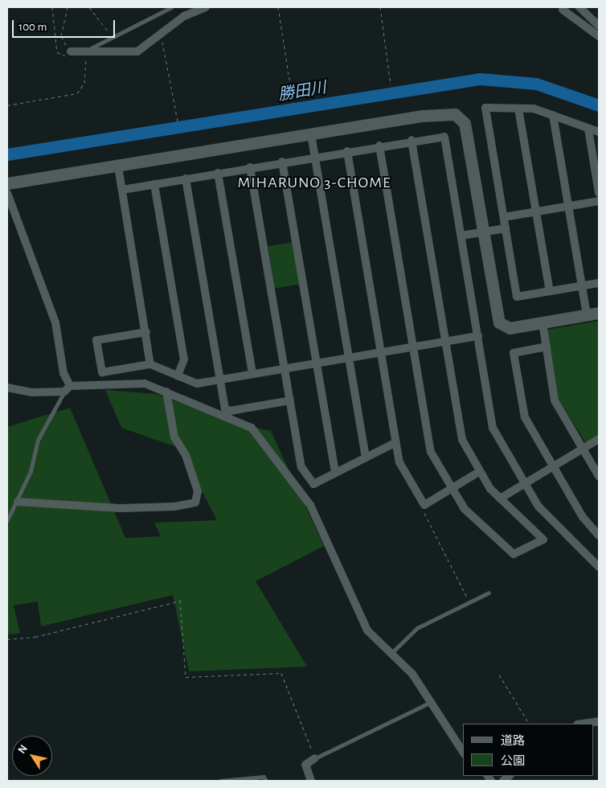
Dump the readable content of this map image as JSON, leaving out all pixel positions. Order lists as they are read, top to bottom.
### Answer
{
  "districts": ["MIHARUNO 3-CHOME"],
  "water": ["勝田川"],
  "legend": ["道路", "公園"],
  "scale_bar": "100 m",
  "north": "top left"
}
